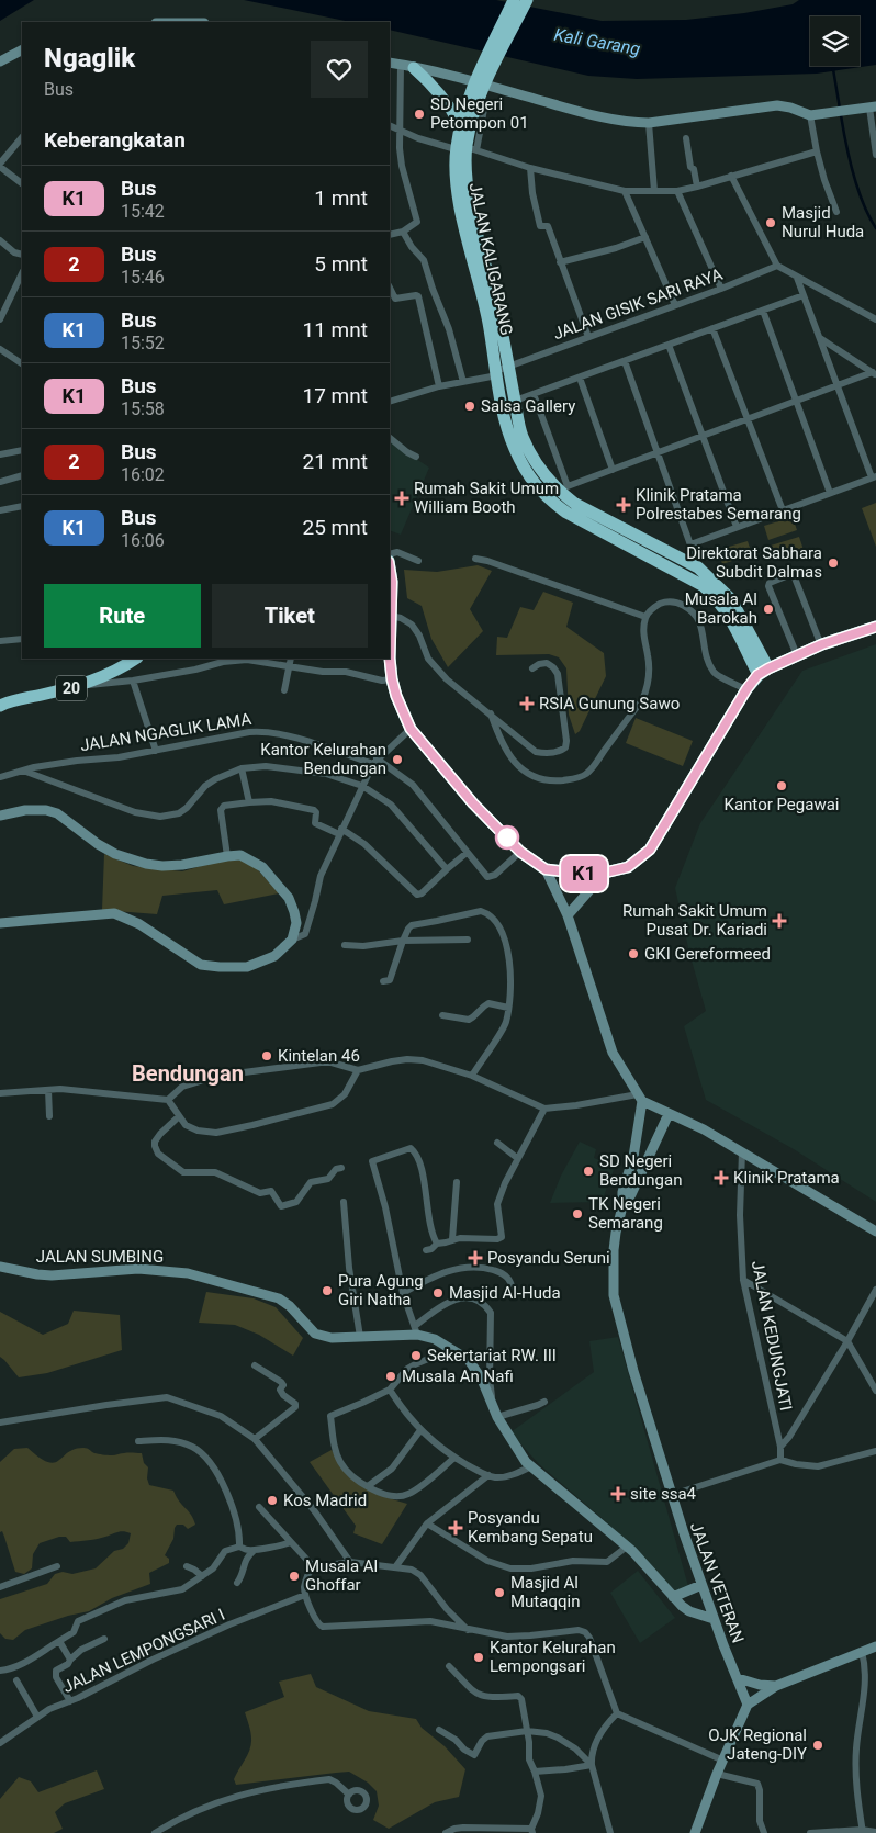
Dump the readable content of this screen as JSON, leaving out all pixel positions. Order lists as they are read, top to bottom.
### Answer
{
  "streets": {
    "highway": ["JALAN KALIGARANG", "20"],
    "street": [
      "JALAN GISIK SARI RAYA",
      "JALAN NGAGLIK LAMA",
      "JALAN SUMBING",
      "JALAN KEDUNGJATI",
      "JALAN VETERAN",
      "JALAN LEMPONGSARI I"
    ]
  },
  "crossings": [
    ["JALAN KALIGARANG", "JALAN GISIK SARI RAYA"],
    ["JALAN SUMBING", "JALAN VETERAN"]
  ],
  "districts": ["Bendungan"],
  "water": ["Kali Garang"],
  "places": {
    "other": [
      "SD Negeri Petompon 01",
      "Masjid Nurul Huda",
      "Salsa Gallery",
      "Direktorat Sabhara Subdit Dalmas",
      "Musala Al Barokah",
      "Kantor Kelurahan Bendungan",
      "Kantor Pegawai",
      "GKI Gereformeed",
      "Kintelan 46",
      "SD Negeri Bendungan",
      "TK Negeri Semarang",
      "Pura Agung Giri Natha",
      "Masjid Al-Huda",
      "Sekertariat RW. III",
      "Musala An Nafi",
      "Kos Madrid",
      "Musala Al Ghoffar",
      "Masjid Al Mutaqqin",
      "Kantor Kelurahan Lempongsari",
      "OJK Regional Jateng-DIY"
    ],
    "health": [
      "Rumah Sakit Umum William Booth",
      "Klinik Pratama Polrestabes Semarang",
      "RSIA Gunung Sawo",
      "Rumah Sakit Umum Pusat Dr. Kariadi",
      "Klinik Pratama",
      "Posyandu Seruni",
      "site ssa4",
      "Posyandu Kembang Sepatu"
    ]
  },
  "lines": ["bus line K1"],
  "page": {
    "on_map": "K1",
    "heading": [
      ["Ngaglik", "Bus"],
      "Keberangkatan"
    ],
    "list": [
      {
        "mark": "K1",
        "name": "Bus",
        "note": "15:42",
        "value": "1 mnt"
      },
      {
        "mark": "2",
        "name": "Bus",
        "note": "15:46",
        "value": "5 mnt"
      },
      {
        "mark": "K1",
        "name": "Bus",
        "note": "15:52",
        "value": "11 mnt"
      },
      {
        "mark": "K1",
        "name": "Bus",
        "note": "15:58",
        "value": "17 mnt"
      },
      {
        "mark": "2",
        "name": "Bus",
        "note": "16:02",
        "value": "21 mnt"
      },
      {
        "mark": "K1",
        "name": "Bus",
        "note": "16:06",
        "value": "25 mnt"
      }
    ],
    "buttons": ["Rute", "Tiket"]
  }
}
